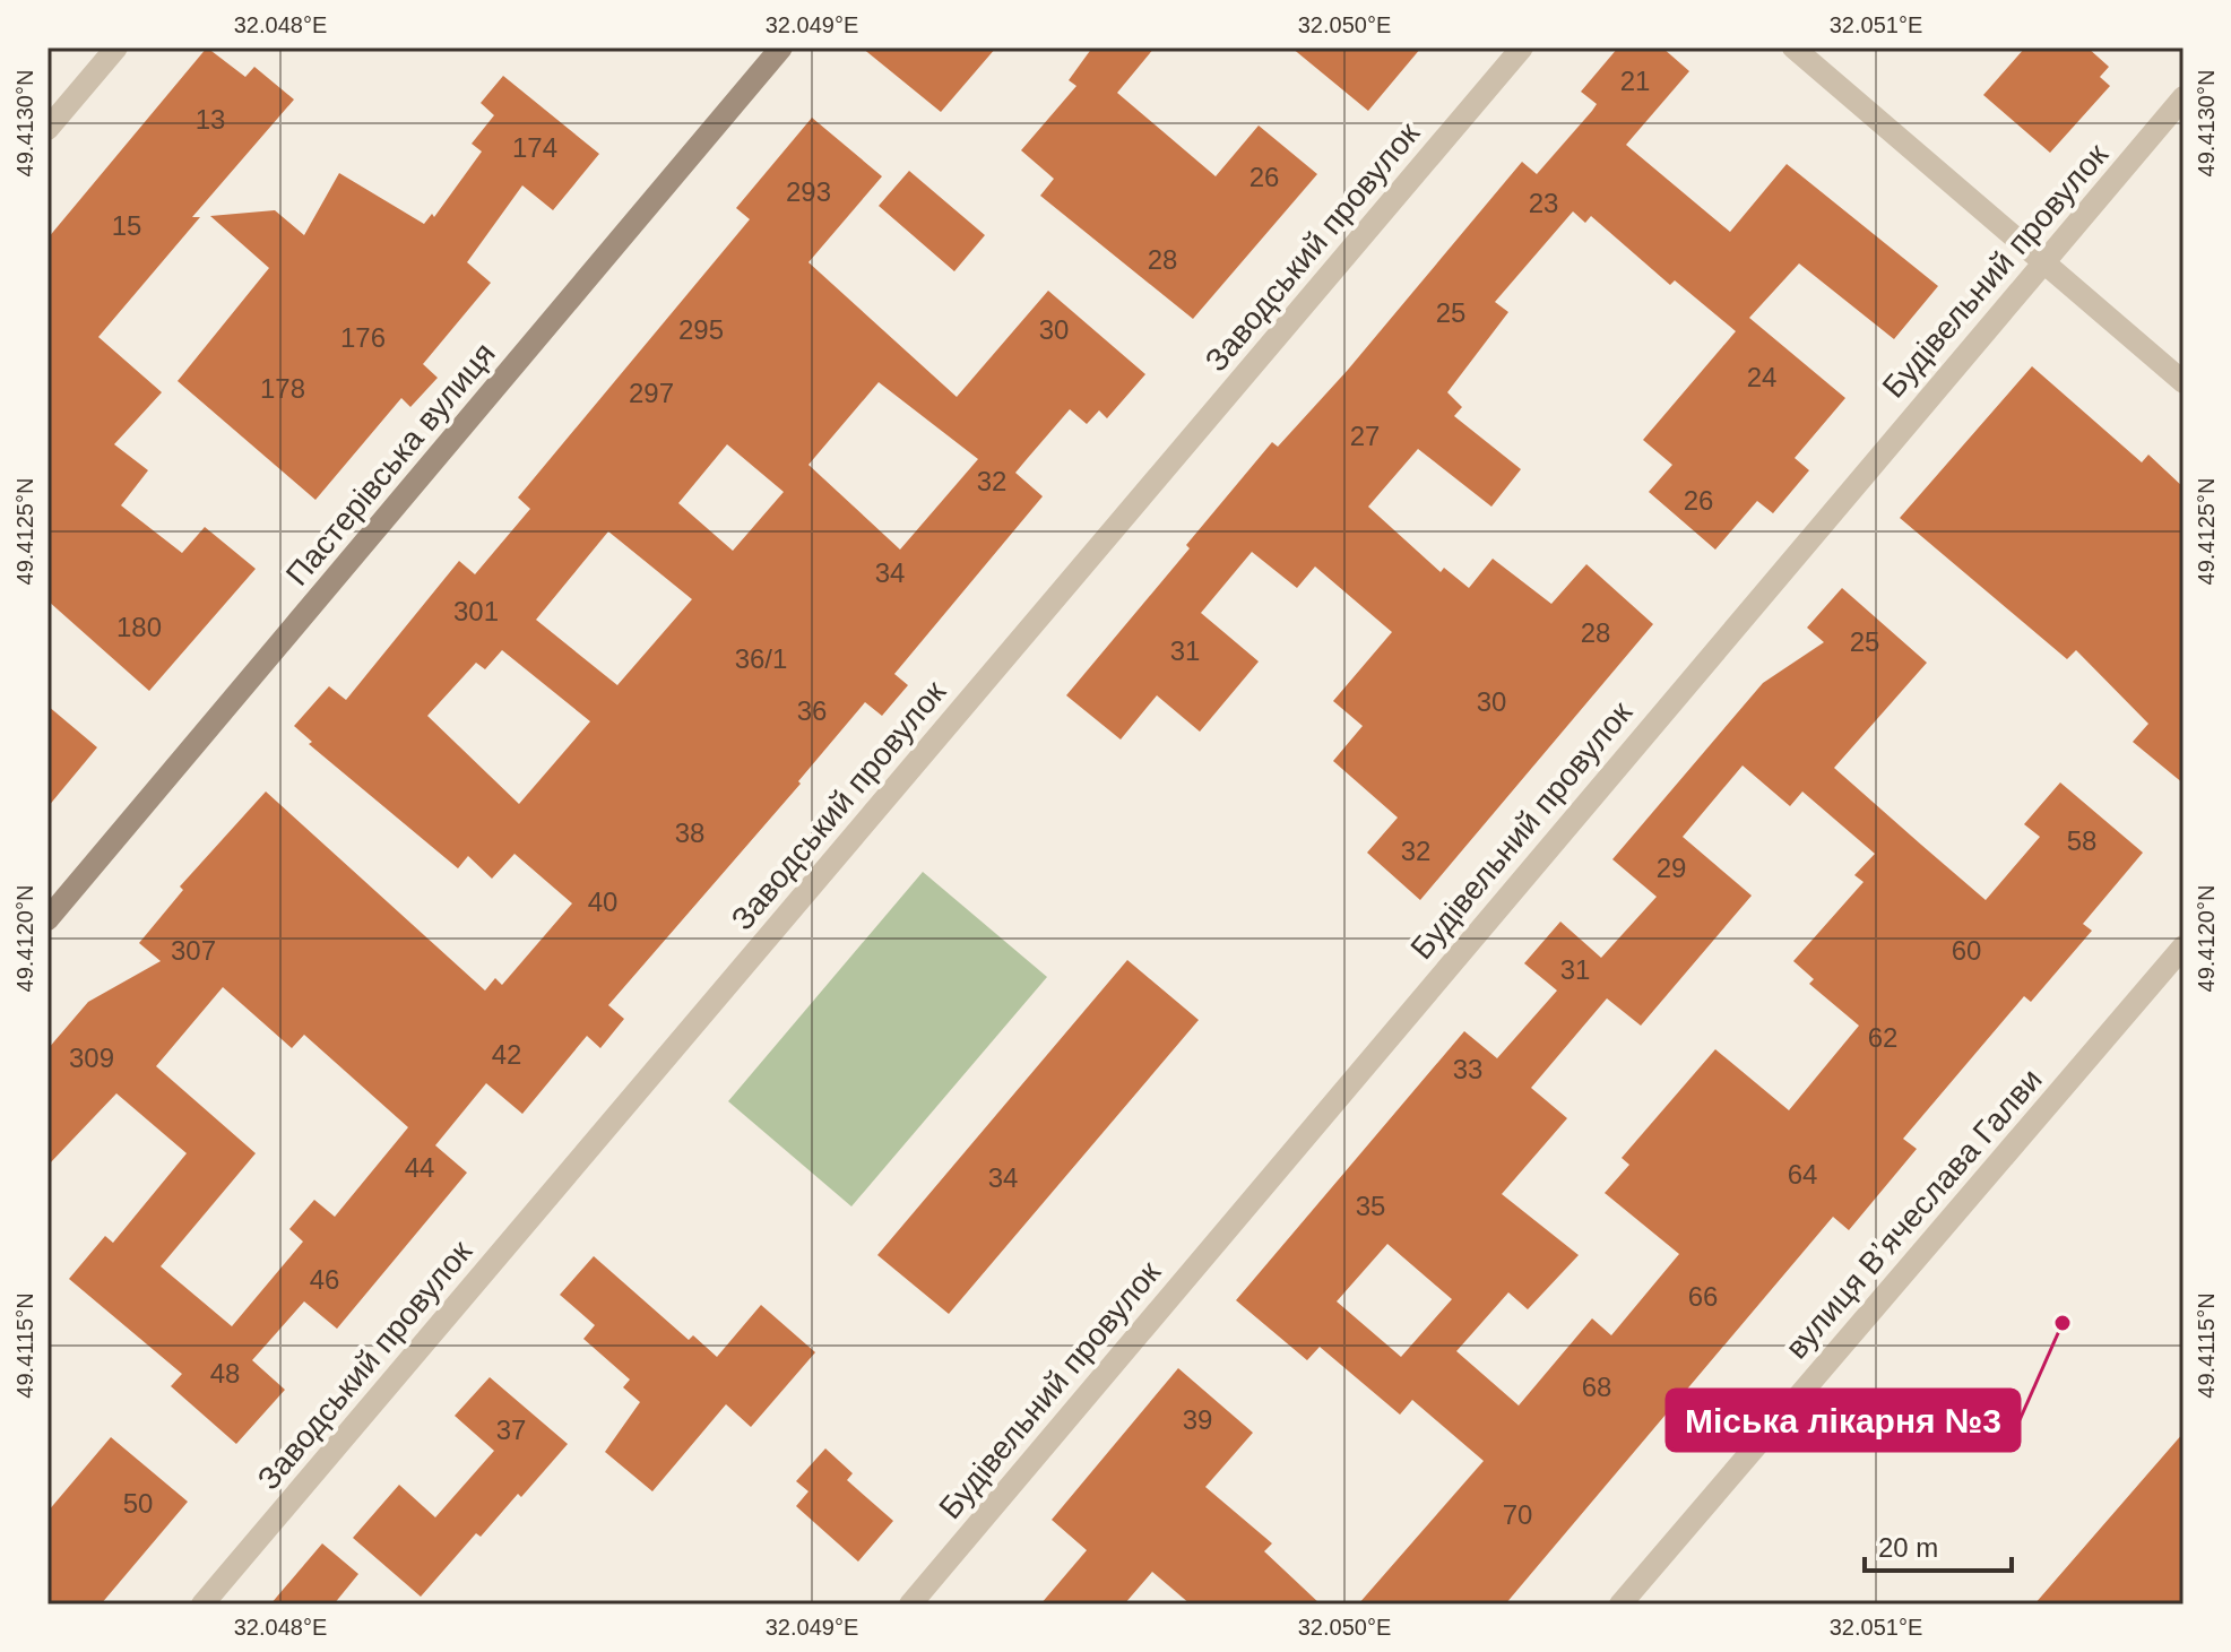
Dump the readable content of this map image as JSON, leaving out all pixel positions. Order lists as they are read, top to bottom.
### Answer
{
  "streets": {
    "main road": ["Пастерівська вулиця"],
    "street": ["Заводський провулок", "Будівельний провулок", "вулиця Вʼячеслава Галви"]
  },
  "places": ["Міська лікарня №3"],
  "house_numbers": [
    "21",
    "13",
    "174",
    "26",
    "293",
    "23",
    "15",
    "28",
    "25",
    "295",
    "30",
    "176",
    "24",
    "178",
    "297",
    "27",
    "32",
    "26",
    "34",
    "301",
    "180",
    "28",
    "25",
    "31",
    "36/1",
    "30",
    "36",
    "38",
    "58",
    "32",
    "29",
    "40",
    "307",
    "60",
    "31",
    "62",
    "42",
    "309",
    "33",
    "44",
    "64",
    "34",
    "35",
    "46",
    "66",
    "48",
    "68",
    "39",
    "37",
    "50",
    "70"
  ],
  "scale_bar": "20 m",
  "coordinates": [
    "32.048°E",
    "32.049°E",
    "32.050°E",
    "32.051°E",
    "49.4130°N",
    "49.4125°N",
    "49.4120°N",
    "49.4115°N"
  ]
}
